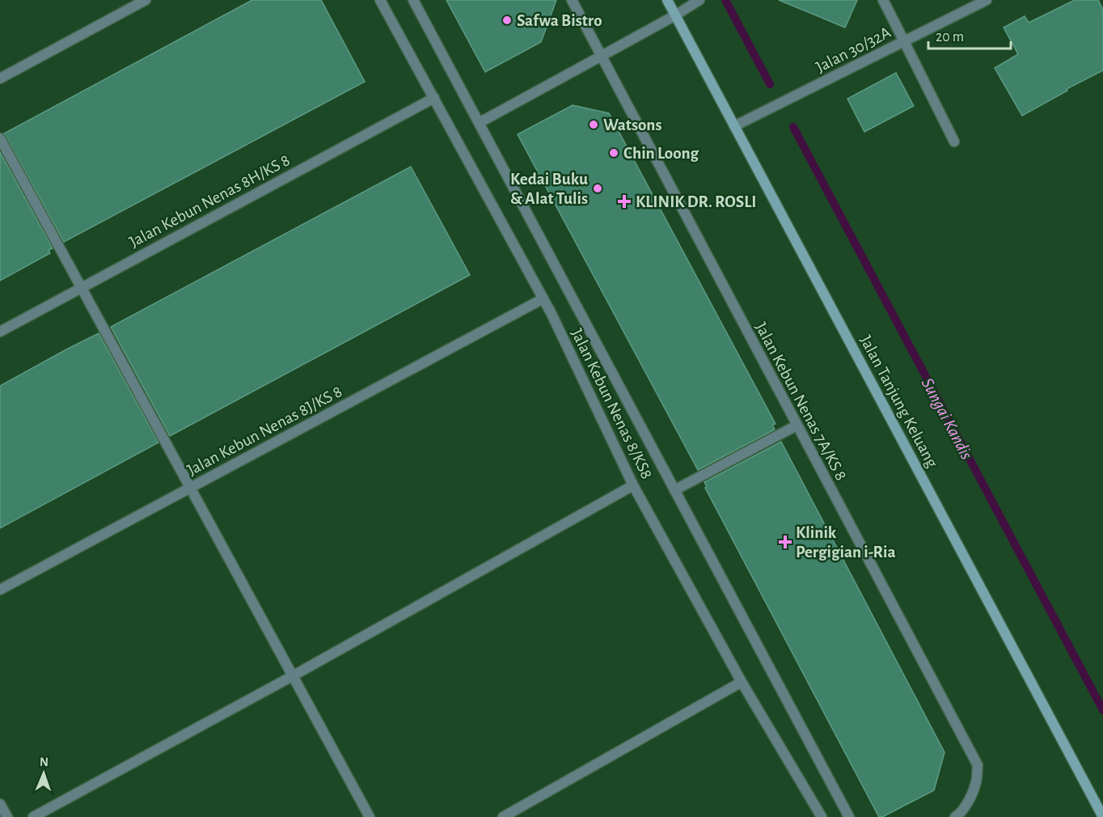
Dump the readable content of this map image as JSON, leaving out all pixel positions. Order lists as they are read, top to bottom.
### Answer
{
  "streets": {
    "main road": ["Jalan Tanjung Keluang"],
    "street": [
      "Jalan 30/32A",
      "Jalan Kebun Nenas 8H/KS 8",
      "Jalan Kebun Nenas 7A/KS 8",
      "Jalan Kebun Nenas 8/KS8",
      "Jalan Kebun Nenas 8J/KS 8"
    ]
  },
  "crossings": [
    ["Jalan 30/32A", "Jalan Tanjung Keluang"],
    ["Jalan Kebun Nenas 8H/KS 8", "Jalan Kebun Nenas 8/KS8"],
    ["Jalan Kebun Nenas 8/KS8", "Jalan Kebun Nenas 8J/KS 8"]
  ],
  "water": ["Sungai Kandis"],
  "places": {
    "other": [
      "Safwa Bistro",
      "Watsons",
      "Chin Loong",
      "Kedai Buku & Alat Tulis"
    ],
    "health": ["KLINIK DR. ROSLI", "Klinik Pergigian i-Ria"]
  },
  "scale_bar": "20 m",
  "north": "top"
}
